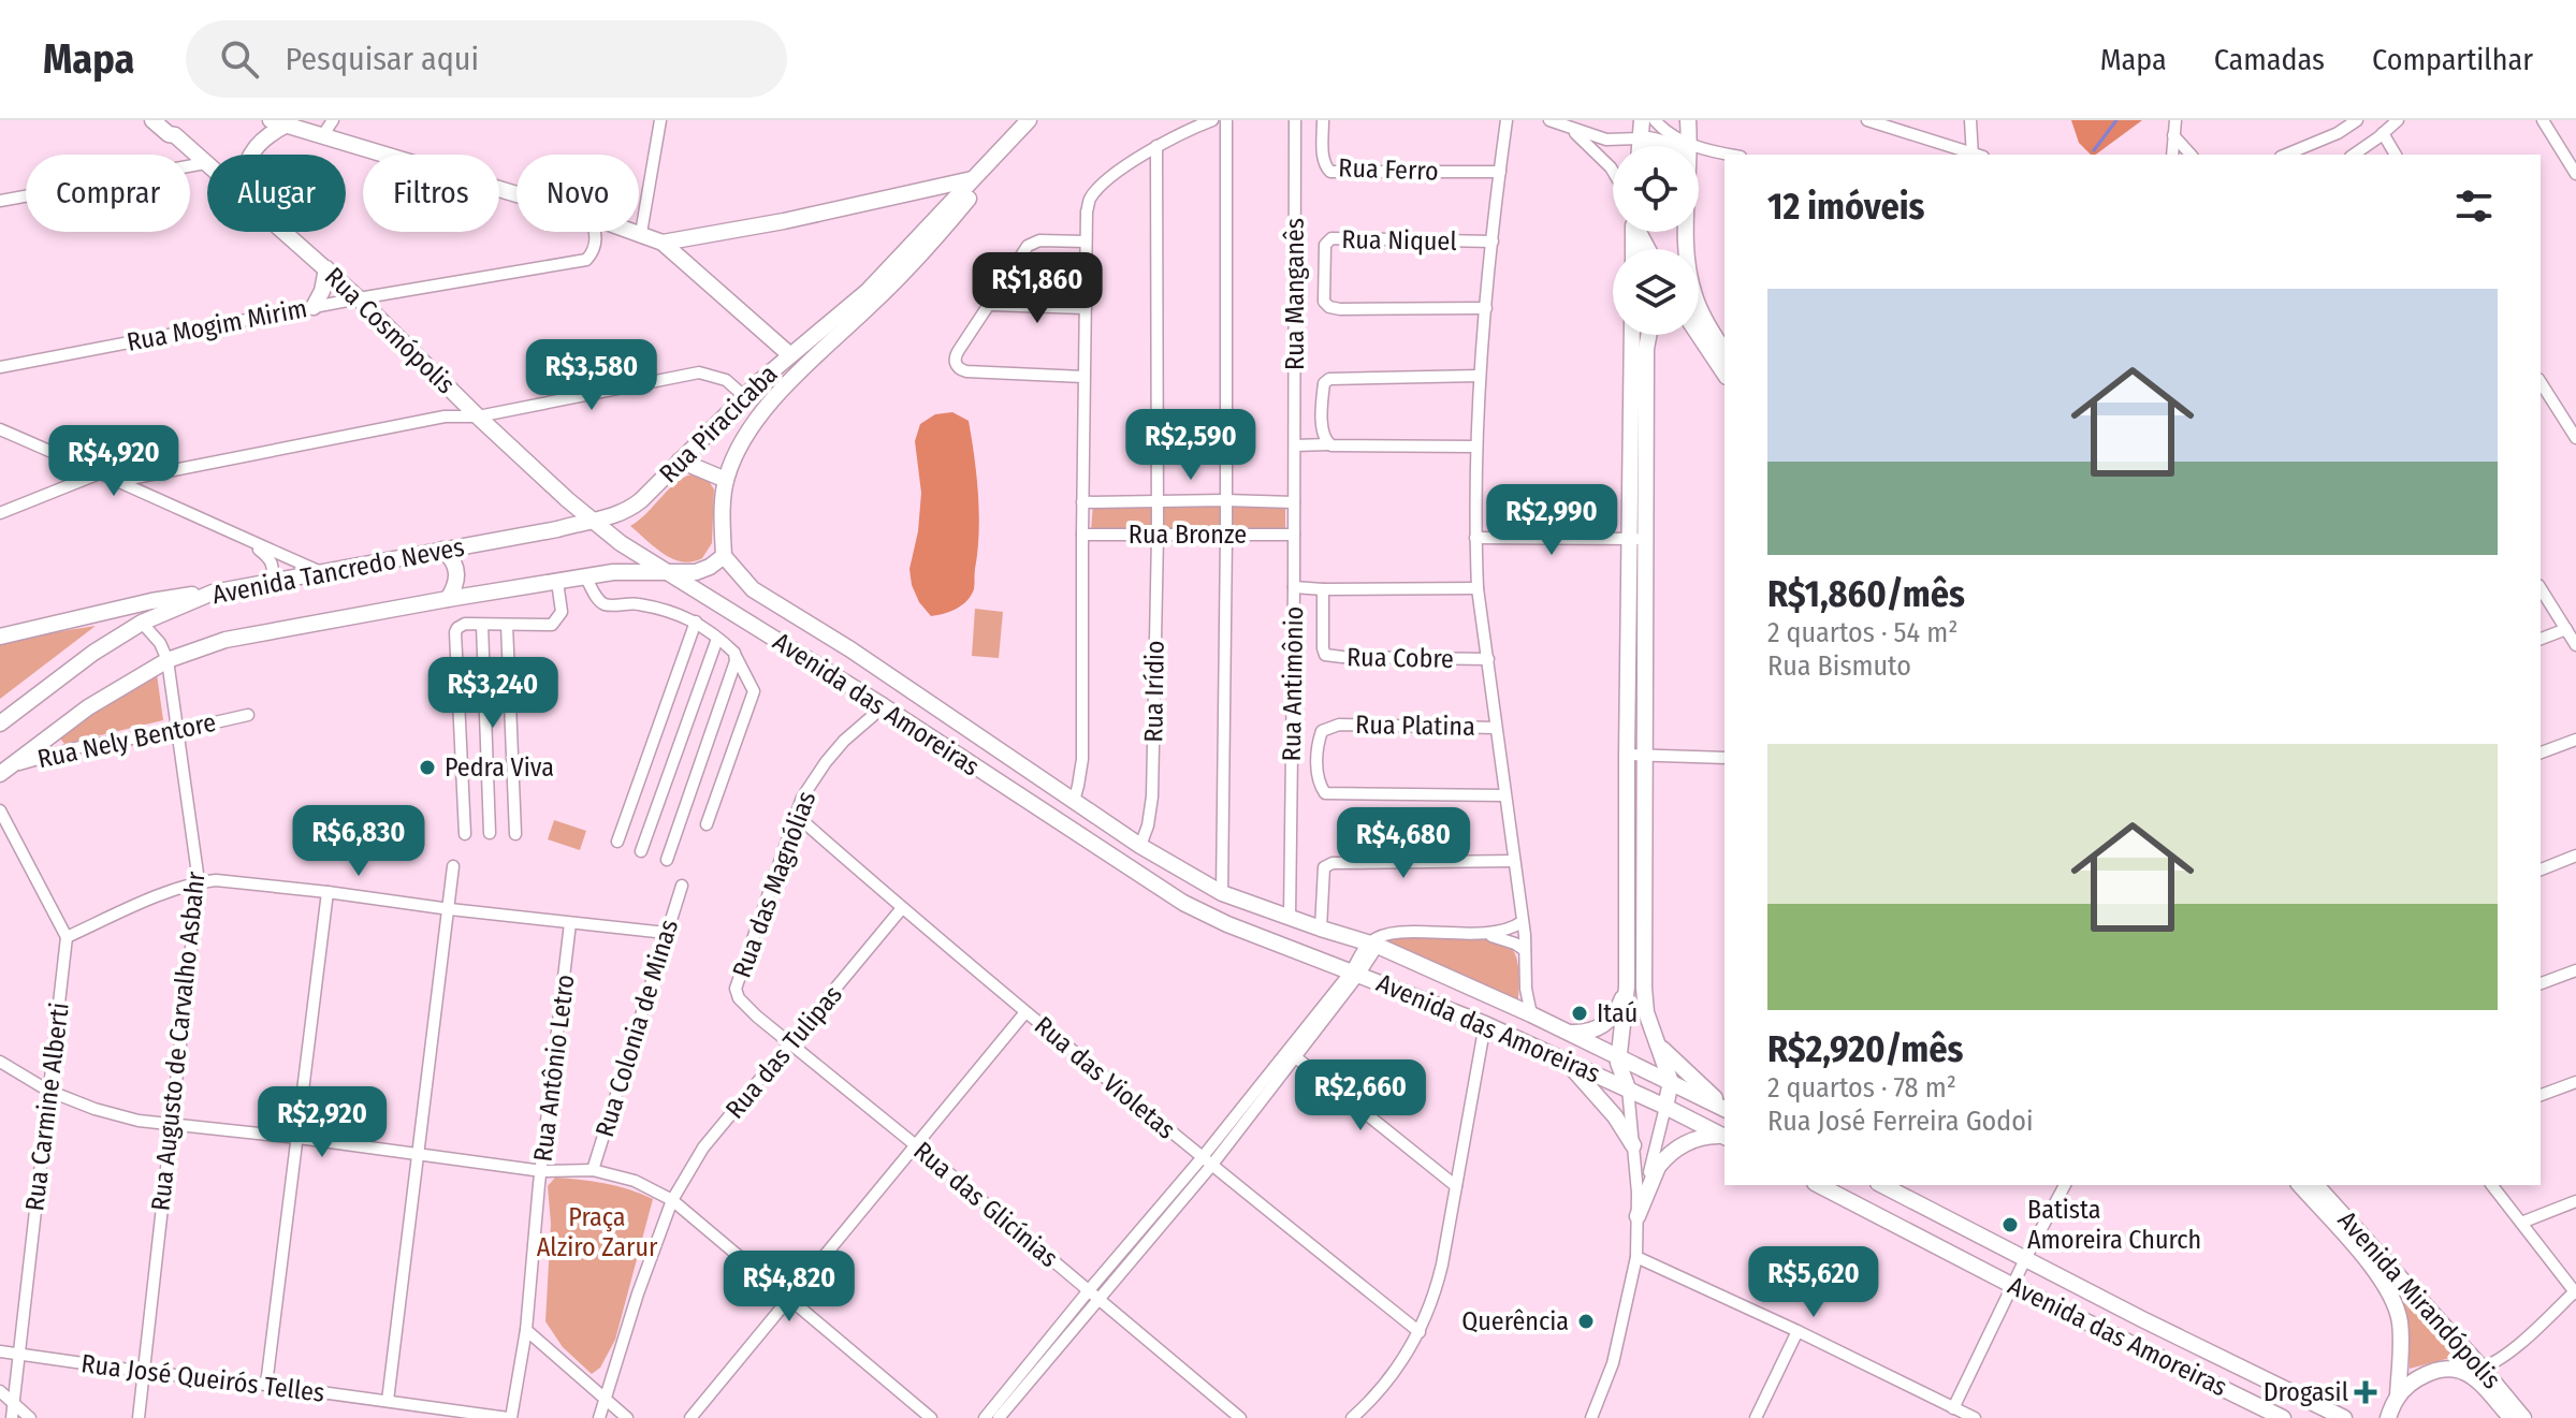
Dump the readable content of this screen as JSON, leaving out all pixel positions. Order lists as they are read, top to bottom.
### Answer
{
  "streets": {
    "main road": [
      "Rua Cosmópolis",
      "Rua Piracicaba",
      "Avenida Tancredo Neves",
      "Avenida das Amoreiras",
      "Avenida Mirandópolis"
    ],
    "street": [
      "Rua Ferro",
      "Rua Niquel",
      "Rua Manganês",
      "Rua Mogim Mirim",
      "Rua Bronze",
      "Rua Cobre",
      "Rua Antimônio",
      "Rua Irídio",
      "Rua Platina",
      "Rua Nely Bentore",
      "Rua das Magnólias",
      "Rua Colonia de Minas",
      "Rua Augusto de Carvalho Asbahr",
      "Rua das Tulipas",
      "Rua Antônio Letro",
      "Rua das Violetas",
      "Rua Carmine Alberti",
      "Rua das Glicínias",
      "Rua José Queirós Telles"
    ]
  },
  "crossings": [
    ["Rua Manganês", "Rua Antimônio"],
    ["Rua Mogim Mirim", "Rua Cosmópolis"],
    ["Rua Cosmópolis", "Rua Piracicaba"],
    ["Rua Cosmópolis", "Avenida das Amoreiras"],
    ["Rua Piracicaba", "Avenida Tancredo Neves"],
    ["Rua Bronze", "Rua Antimônio"],
    ["Rua Bronze", "Rua Irídio"],
    ["Avenida Tancredo Neves", "Rua Augusto de Carvalho Asbahr"],
    ["Rua Antimônio", "Avenida das Amoreiras"],
    ["Rua Irídio", "Avenida das Amoreiras"],
    ["Avenida das Amoreiras", "Rua das Magnólias"],
    ["Rua Nely Bentore", "Rua Augusto de Carvalho Asbahr"],
    ["Rua das Magnólias", "Rua das Violetas"],
    ["Rua das Magnólias", "Rua das Glicínias"],
    ["Rua Augusto de Carvalho Asbahr", "Rua José Queirós Telles"],
    ["Rua das Tulipas", "Rua das Violetas"],
    ["Rua das Tulipas", "Rua das Glicínias"],
    ["Rua Antônio Letro", "Rua José Queirós Telles"],
    ["Rua Carmine Alberti", "Rua José Queirós Telles"]
  ],
  "parks": ["Praça Alziro Zarur"],
  "places": {
    "other": [
      "Pedra Viva",
      "Itaú",
      "Batista Amoreira Church",
      "Querência"
    ],
    "health": ["Drogasil"]
  },
  "page": {
    "header": "Mapa",
    "search": "Pesquisar aqui",
    "nav": ["Mapa", "Camadas", "Compartilhar"],
    "chip": [
      "Comprar",
      "Alugar",
      "Filtros",
      "Novo"
    ],
    "heading": "12 imóveis",
    "price": [
      "R$1,860",
      "R$3,580",
      "R$2,590",
      "R$4,920",
      "R$2,990",
      "R$3,240",
      "R$6,830",
      "R$4,680",
      "R$2,660",
      "R$2,920",
      "R$5,620",
      "R$4,820"
    ],
    "list": [
      {
        "name": "R$1,860/mês",
        "note": "2 quartos · 54 m² · Rua Bismuto"
      },
      {
        "name": "R$2,920/mês",
        "note": "2 quartos · 78 m² · Rua José Ferreira Godoi"
      }
    ]
  }
}
